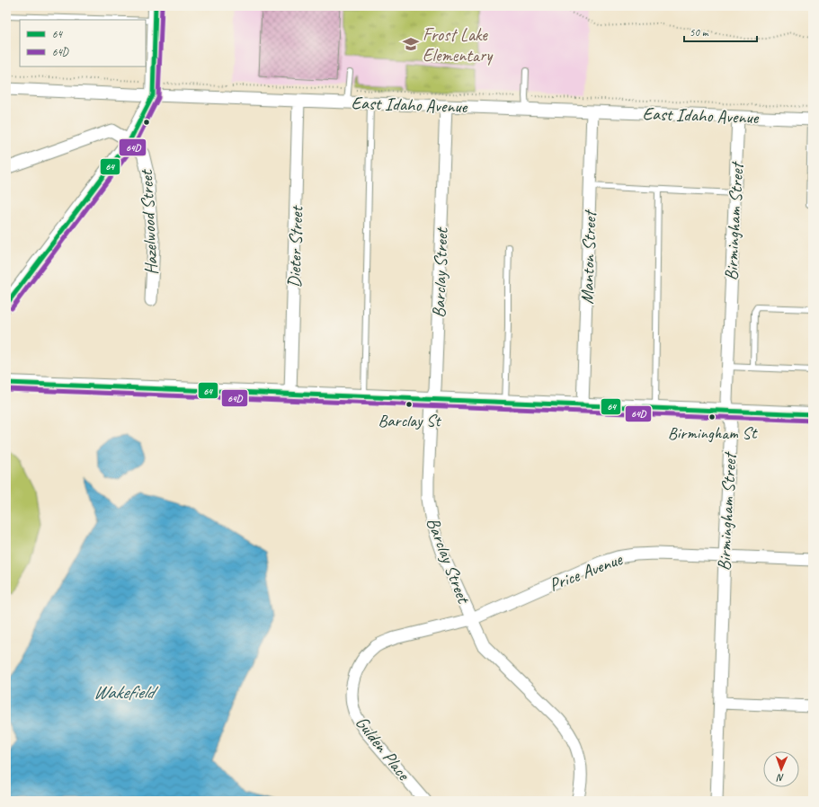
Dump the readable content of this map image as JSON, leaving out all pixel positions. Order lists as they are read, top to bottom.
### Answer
{
  "streets": {
    "street": [
      "East Idaho Avenue",
      "Birmingham Street",
      "Hazelwood Street",
      "Dieter Street",
      "Manton Street",
      "Barclay Street",
      "Price Avenue",
      "Gulden Place"
    ]
  },
  "crossings": [
    ["East Idaho Avenue", "Birmingham Street"],
    ["East Idaho Avenue", "Dieter Street"],
    ["East Idaho Avenue", "Manton Street"],
    ["East Idaho Avenue", "Barclay Street"],
    ["Birmingham Street", "Price Avenue"],
    ["Barclay Street", "Price Avenue"],
    ["Barclay Street", "Gulden Place"],
    ["Price Avenue", "Gulden Place"]
  ],
  "water": ["Wakefield"],
  "places": {
    "school or university": ["Frost Lake Elementary"],
    "other": ["Barclay St", "Birmingham St"]
  },
  "lines": ["transit line 64", "transit line 64D"],
  "legend": ["64", "64D"],
  "scale_bar": "50 m",
  "north": "bottom"
}
